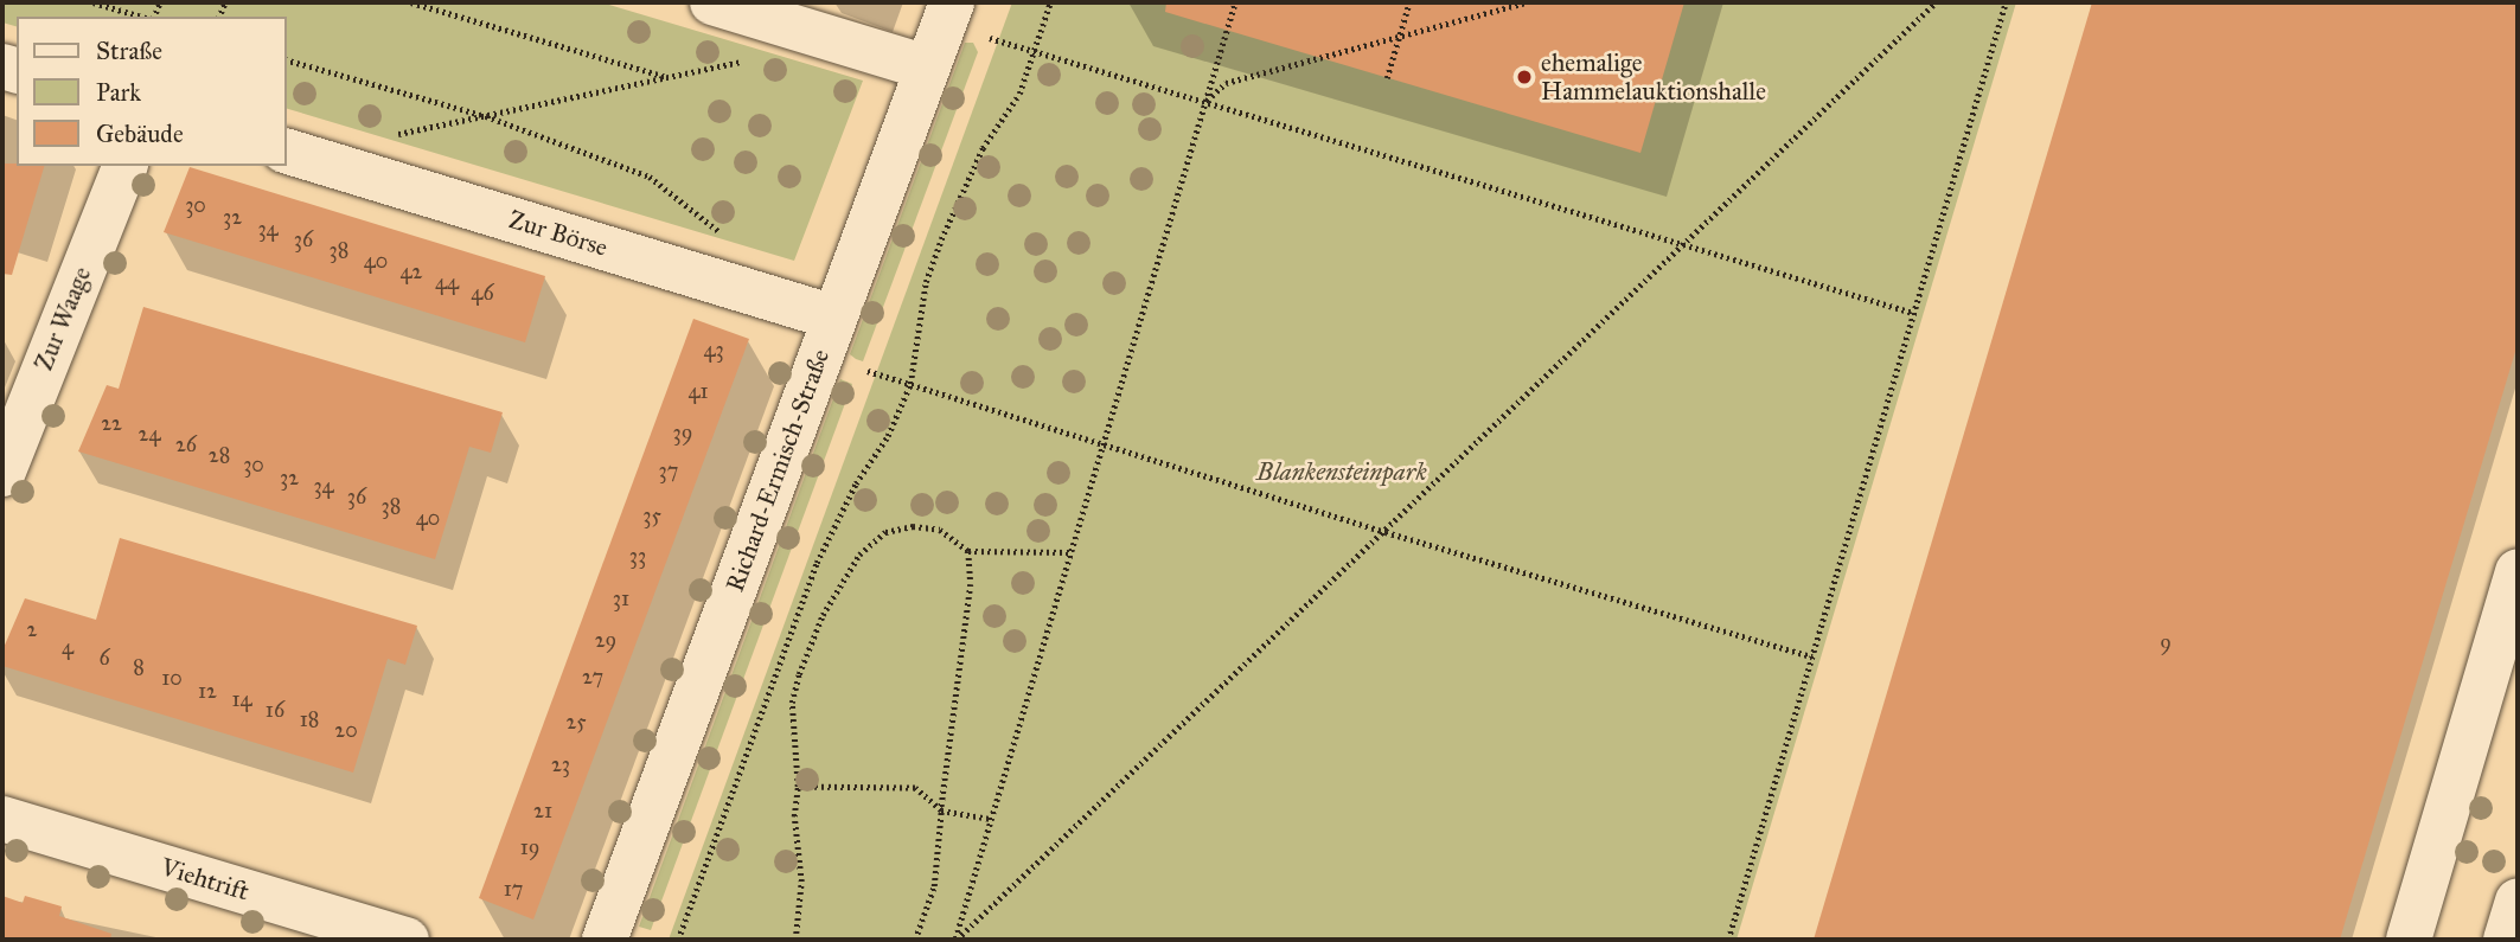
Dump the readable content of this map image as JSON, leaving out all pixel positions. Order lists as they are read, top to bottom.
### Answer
{
  "streets": {
    "street": [
      "Zur Börse",
      "Zur Waage",
      "Richard-Ermisch-Straße",
      "Viehtrift"
    ]
  },
  "crossings": [
    ["Zur Börse", "Richard-Ermisch-Straße"]
  ],
  "parks": ["Blankensteinpark"],
  "places": ["ehemalige Hammelauktionshalle"],
  "house_numbers": [
    "30",
    "32",
    "34",
    "36",
    "38",
    "40",
    "42",
    "44",
    "46",
    "43",
    "41",
    "22",
    "39",
    "24",
    "26",
    "28",
    "30",
    "37",
    "32",
    "34",
    "36",
    "38",
    "35",
    "40",
    "33",
    "31",
    "2",
    "29",
    "9",
    "4",
    "6",
    "8",
    "27",
    "10",
    "12",
    "14",
    "16",
    "18",
    "25",
    "20",
    "23",
    "21",
    "19",
    "17"
  ],
  "legend": ["Straße", "Park", "Gebäude"]
}
